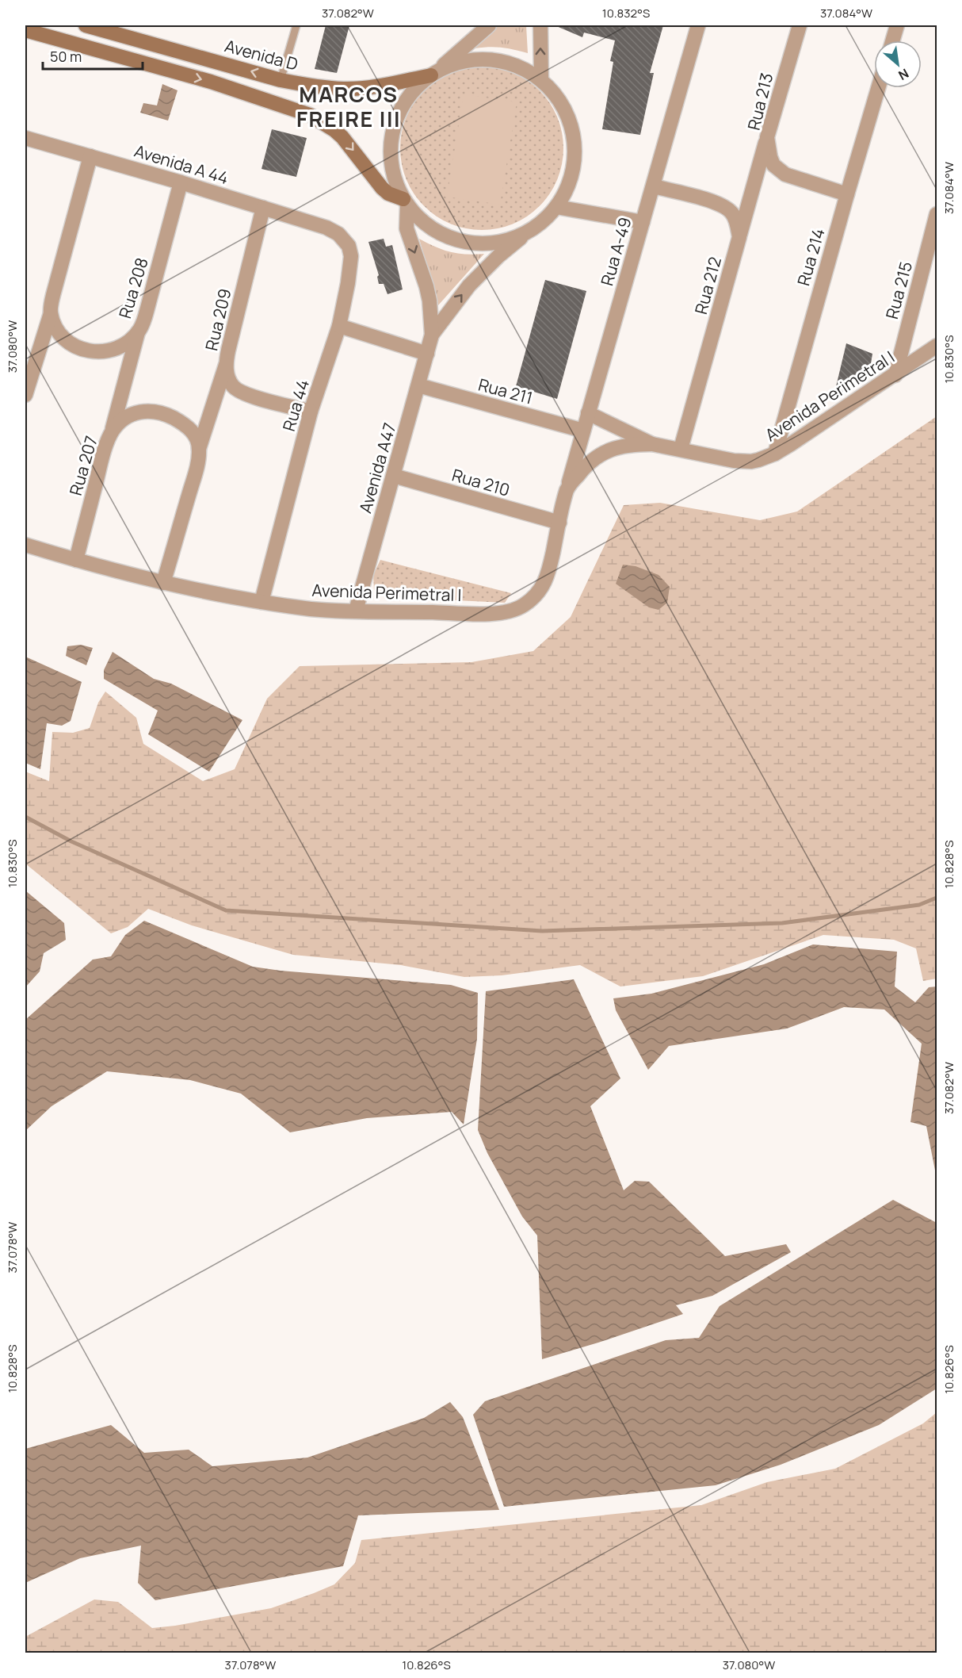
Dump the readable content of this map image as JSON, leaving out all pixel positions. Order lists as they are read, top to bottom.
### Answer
{
  "streets": {
    "street": [
      "Avenida D",
      "Rua 213",
      "Avenida A 44",
      "Rua A-49",
      "Rua 214",
      "Rua 212",
      "Rua 208",
      "Rua 215",
      "Rua 209",
      "Rua 211",
      "Avenida Perimetral I",
      "Rua 44",
      "Rua 207",
      "Avenida A47",
      "Rua 210"
    ]
  },
  "crossings": [
    ["Avenida D", "Avenida A47"],
    ["Rua 213", "Rua 214"],
    ["Rua 213", "Rua 212"],
    ["Avenida A 44", "Rua 208"],
    ["Avenida A 44", "Rua 209"],
    ["Avenida A 44", "Rua 44"],
    ["Rua A-49", "Rua 211"],
    ["Rua A-49", "Avenida Perimetral I"],
    ["Rua 214", "Avenida Perimetral I"],
    ["Rua 212", "Avenida Perimetral I"],
    ["Rua 215", "Avenida Perimetral I"],
    ["Rua 209", "Rua 44"],
    ["Rua 211", "Avenida A47"],
    ["Avenida Perimetral I", "Rua 44"],
    ["Avenida Perimetral I", "Rua 207"],
    ["Avenida Perimetral I", "Avenida A47"],
    ["Avenida Perimetral I", "Rua 210"],
    ["Avenida A47", "Rua 210"]
  ],
  "districts": ["MARCOS FREIRE III"],
  "scale_bar": "50 m",
  "north": "bottom right",
  "coordinates": [
    "37.082°W",
    "10.832°S",
    "37.084°W",
    "37.080°W",
    "10.830°S",
    "10.828°S",
    "37.078°W",
    "10.826°S"
  ]
}
